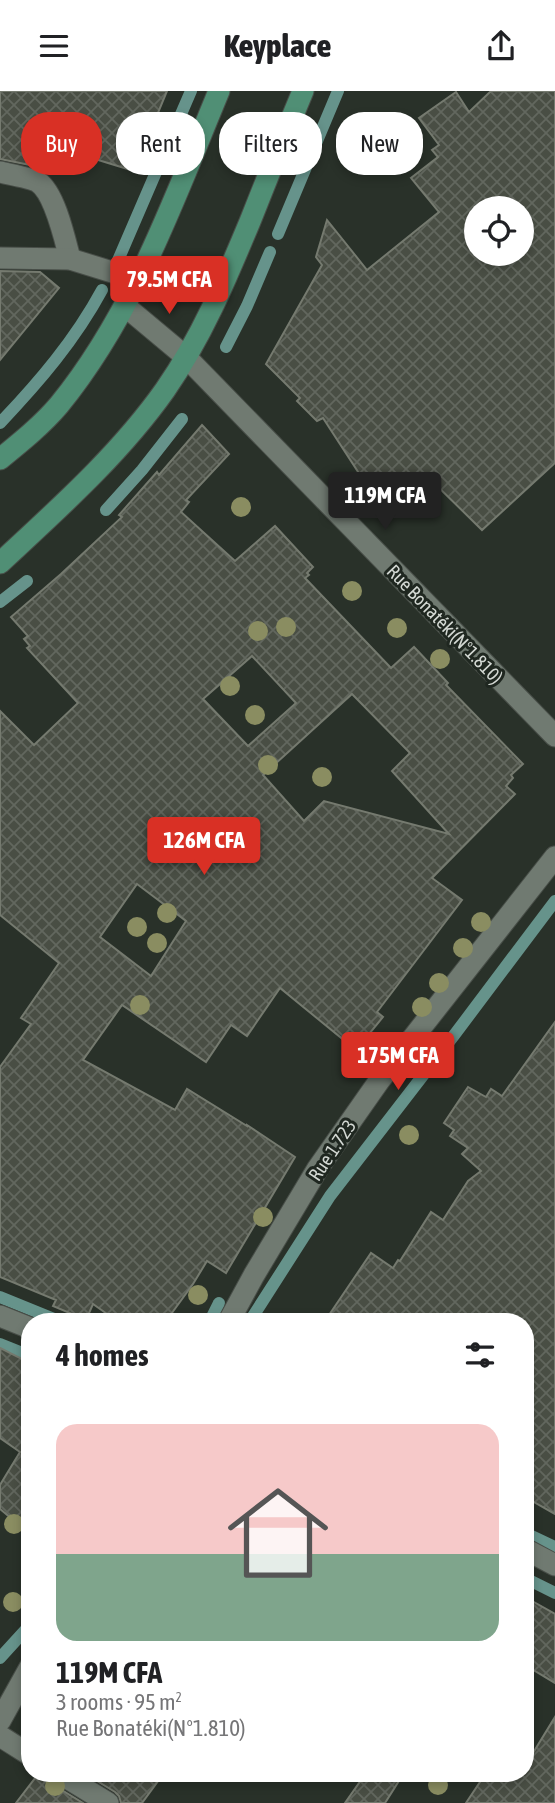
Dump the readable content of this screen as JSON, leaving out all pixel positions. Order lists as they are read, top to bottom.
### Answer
{
  "streets": {
    "street": ["Rue Bonatéki(N°1.810)", "Rue 1.723"]
  },
  "page": {
    "header": "Keyplace",
    "chip": [
      "Buy",
      "Rent",
      "Filters",
      "New"
    ],
    "price": [
      "79.5M CFA",
      "119M CFA",
      "126M CFA",
      "175M CFA"
    ],
    "heading": "4 homes",
    "list": [
      {
        "name": "119M CFA",
        "note": "3 rooms · 95 m² · Rue Bonatéki(N°1.810)"
      }
    ]
  }
}
